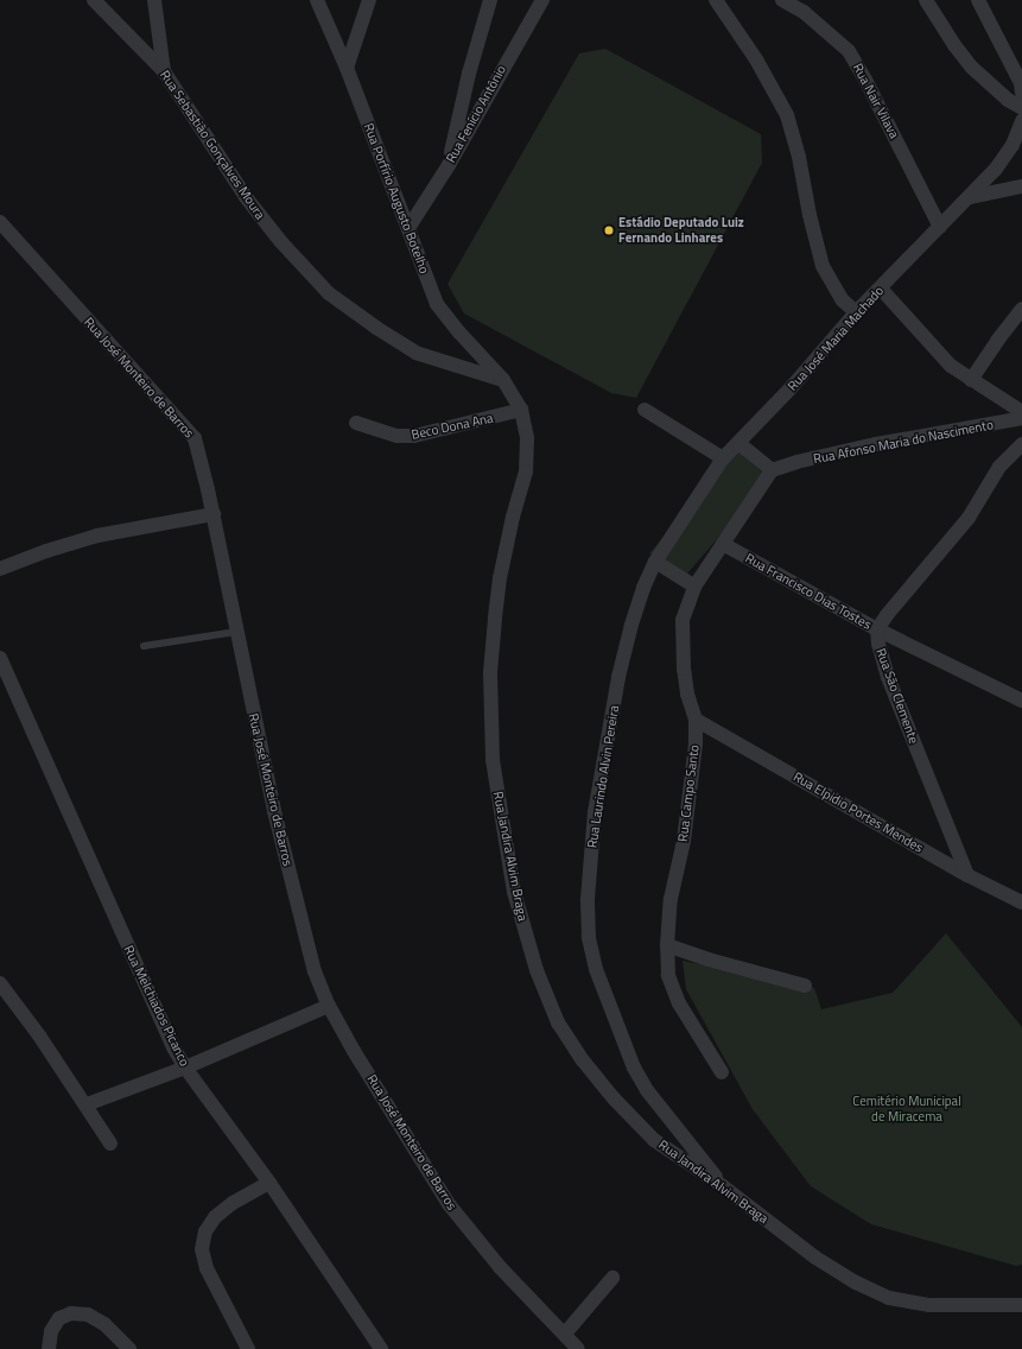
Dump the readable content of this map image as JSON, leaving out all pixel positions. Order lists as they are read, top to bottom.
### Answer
{
  "streets": {
    "street": [
      "Rua Nair Vilava",
      "Rua Fenício Antônio",
      "Rua Sebastião Gonçalves Moura",
      "Rua Porfírio Augusto Botelho",
      "Rua José Maria Machado",
      "Rua José Monteiro de Barros",
      "Beco Dona Ana",
      "Rua Afonso Maria do Nascimento",
      "Rua Francisco Dias Tostes",
      "Rua São Clemente",
      "Rua Laurindo Alvin Pereira",
      "Rua Campo Santo",
      "Rua Elpidio Portes Mendes",
      "Rua Jandira Alvim Braga",
      "Rua Melchiados Picanco"
    ]
  },
  "crossings": [
    ["Rua Nair Vilava", "Rua José Maria Machado"],
    ["Rua Fenício Antônio", "Rua Porfírio Augusto Botelho"],
    ["Rua Sebastião Gonçalves Moura", "Rua Porfírio Augusto Botelho"],
    ["Rua Sebastião Gonçalves Moura", "Rua Jandira Alvim Braga"],
    ["Rua Porfírio Augusto Botelho", "Rua Jandira Alvim Braga"],
    ["Rua José Maria Machado", "Rua Laurindo Alvin Pereira"],
    ["Beco Dona Ana", "Rua Jandira Alvim Braga"],
    ["Rua Afonso Maria do Nascimento", "Rua Campo Santo"],
    ["Rua Francisco Dias Tostes", "Rua São Clemente"],
    ["Rua Francisco Dias Tostes", "Rua Campo Santo"],
    ["Rua São Clemente", "Rua Elpidio Portes Mendes"],
    ["Rua Laurindo Alvin Pereira", "Rua Jandira Alvim Braga"],
    ["Rua Campo Santo", "Rua Elpidio Portes Mendes"]
  ],
  "parks": ["Cemitério Municipal de Miracema"],
  "places": ["Estádio Deputado Luiz Fernando Linhares"]
}
